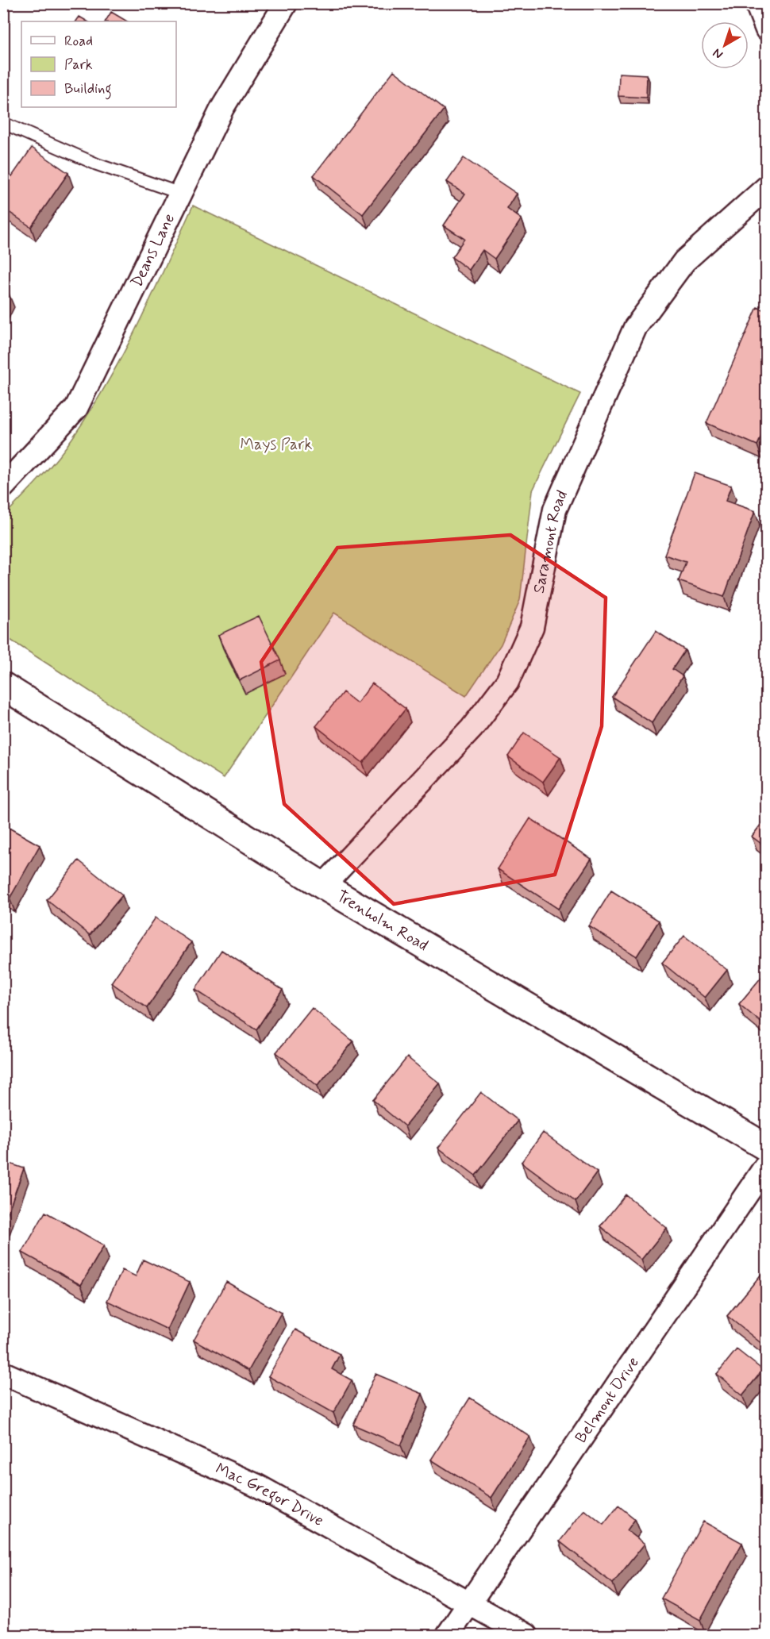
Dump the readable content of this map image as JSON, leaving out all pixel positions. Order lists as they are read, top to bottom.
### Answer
{
  "streets": {
    "main road": ["Trenholm Road"],
    "street": [
      "Deans Lane",
      "Saramont Road",
      "Belmont Drive",
      "Mac Gregor Drive"
    ]
  },
  "crossings": [
    ["Saramont Road", "Trenholm Road"],
    ["Belmont Drive", "Mac Gregor Drive"]
  ],
  "parks": ["Mays Park"],
  "legend": ["Road", "Park", "Building"],
  "north": "bottom left"
}
